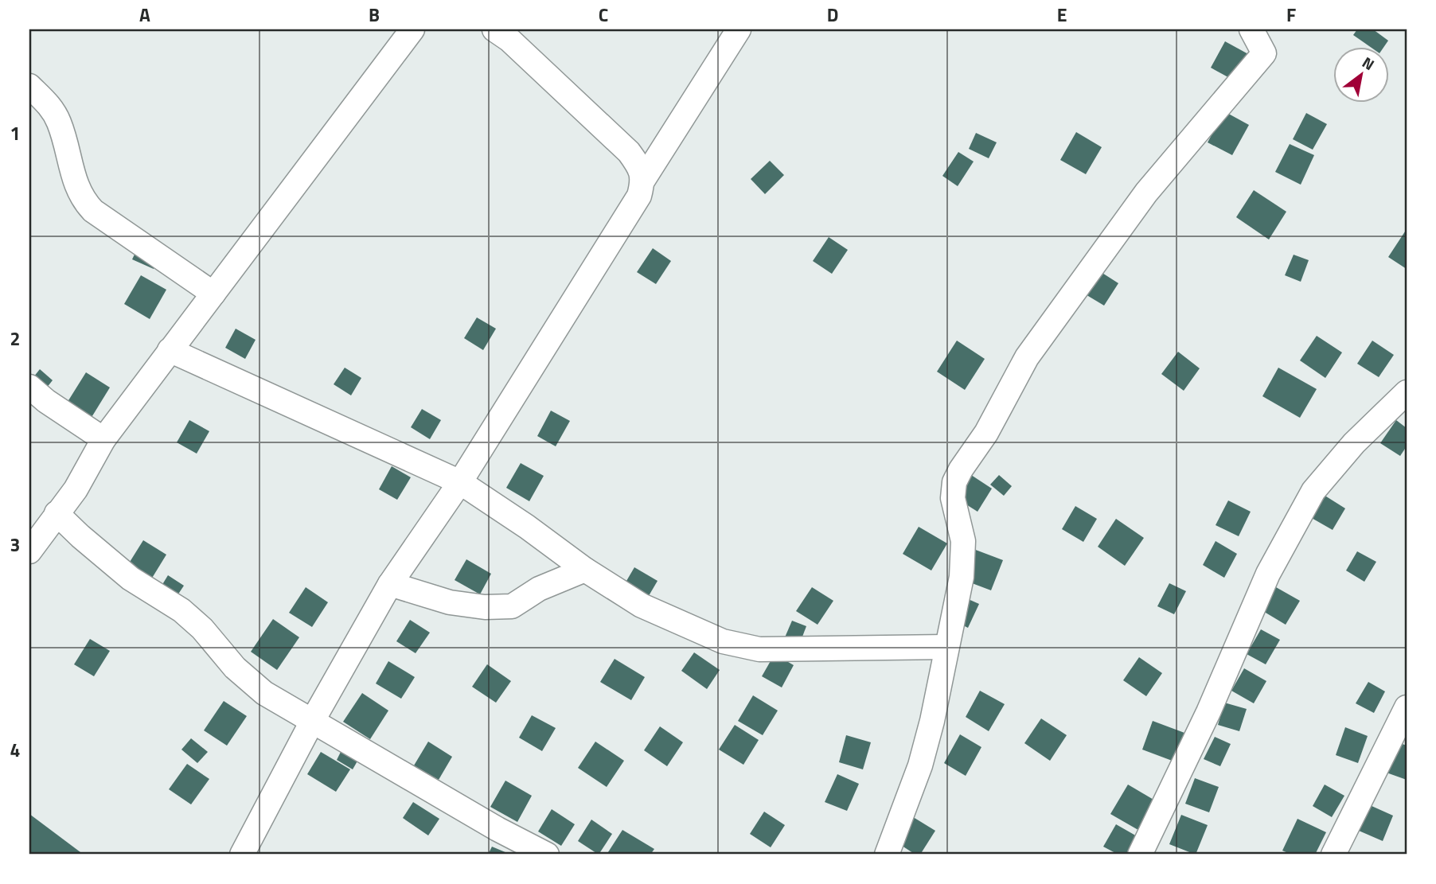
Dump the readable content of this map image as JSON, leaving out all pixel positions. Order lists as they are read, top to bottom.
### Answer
{
  "north": "top right",
  "grid": {
    "columns": [
      "A",
      "B",
      "C",
      "D",
      "E",
      "F"
    ],
    "rows": [
      "1",
      "2",
      "3",
      "4"
    ]
  }
}
